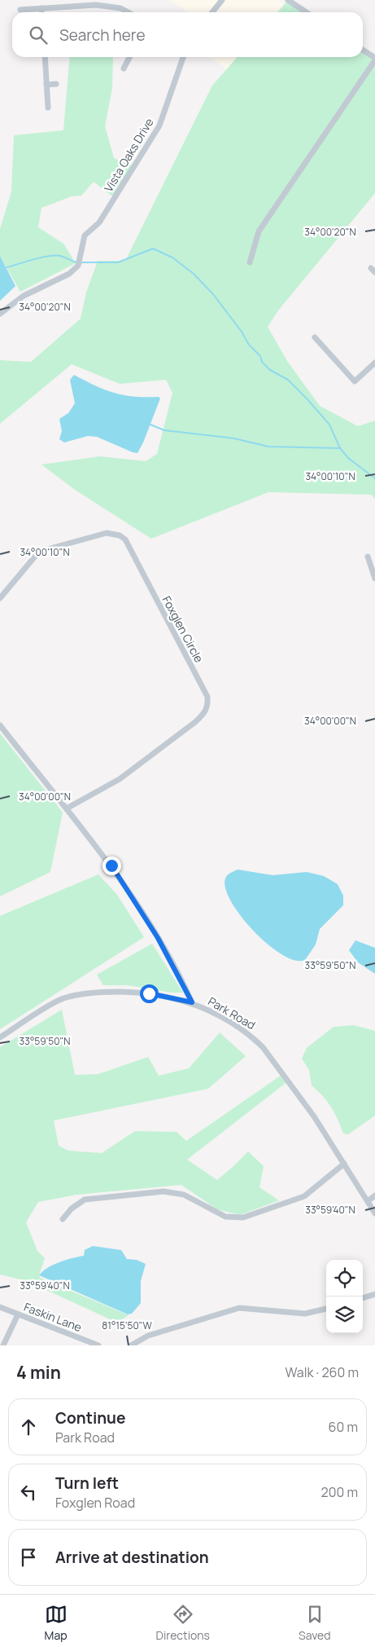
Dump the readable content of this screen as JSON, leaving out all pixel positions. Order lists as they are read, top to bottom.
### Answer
{
  "streets": {
    "street": [
      "Vista Oaks Drive",
      "Foxglen Circle",
      "Park Road",
      "Faskin Lane"
    ]
  },
  "page": {
    "search": "Search here",
    "heading": ["4 min", "Walk · 260 m"],
    "list": [
      ["Continue", "Park Road", "60 m"],
      ["Turn left", "Foxglen Road", "200 m"],
      "Arrive at destination"
    ],
    "nav": ["Map", "Directions", "Saved"]
  },
  "coordinates": [
    "34°00'20\"N",
    "34°00'10\"N",
    "34°00'00\"N",
    "33°59'50\"N",
    "33°59'40\"N",
    "81°15'50\"W"
  ]
}
